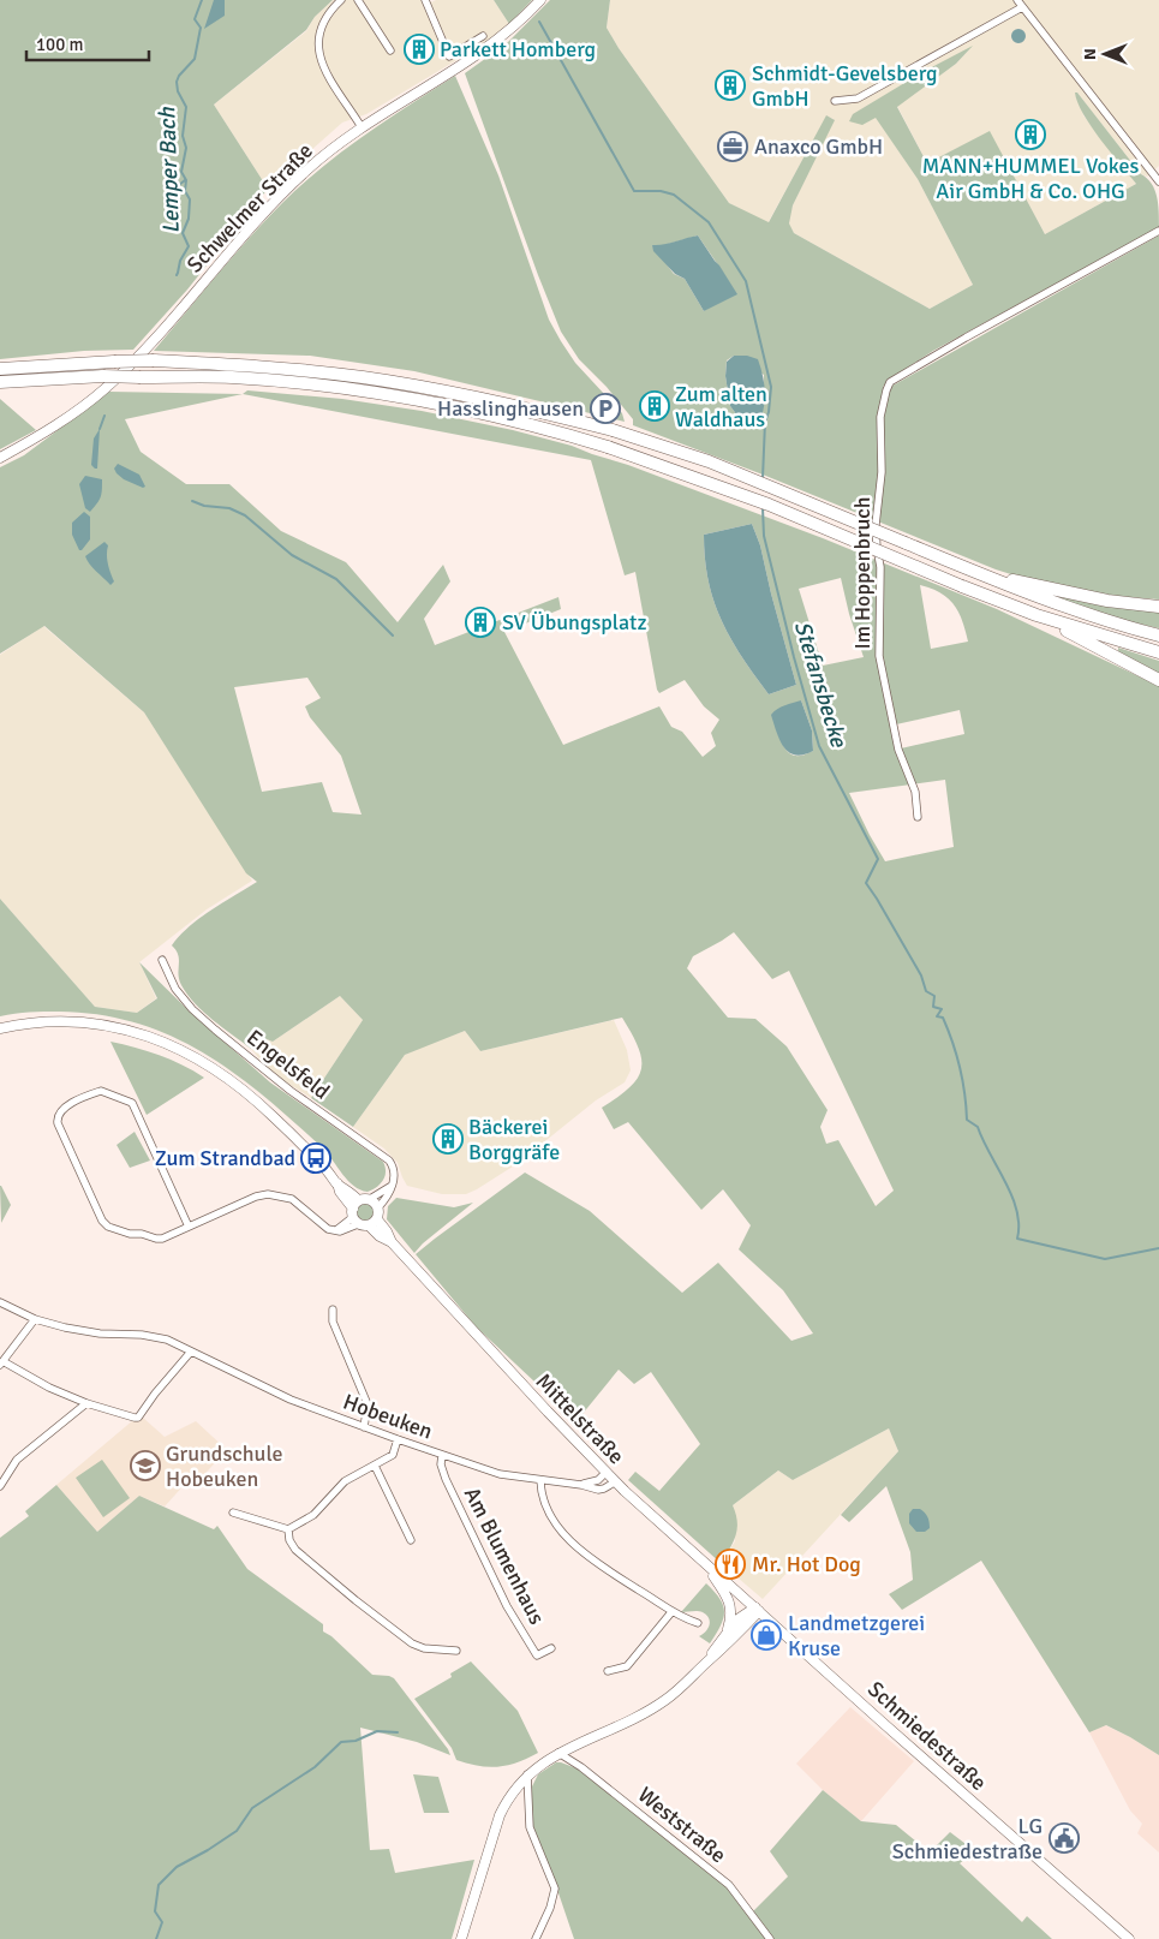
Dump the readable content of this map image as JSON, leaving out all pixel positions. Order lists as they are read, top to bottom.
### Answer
{
  "streets": {
    "main road": ["Schwelmer Straße", "Mittelstraße", "Schmiedestraße"],
    "street": [
      "Im Hoppenbruch",
      "Engelsfeld",
      "Hobeuken",
      "Am Blumenhaus",
      "Weststraße"
    ]
  },
  "crossings": [
    ["Hobeuken", "Mittelstraße"],
    ["Hobeuken", "Am Blumenhaus"],
    ["Mittelstraße", "Schmiedestraße"]
  ],
  "water": ["Lemper Bach", "Stefansbecke"],
  "places": {
    "building": [
      "Parkett Homberg",
      "Schmidt-Gevelsberg GmbH",
      "MANN+HUMMEL Vokes Air GmbH & Co. OHG",
      "Zum alten Waldhaus",
      "SV Übungsplatz",
      "Bäckerei Borggräfe"
    ],
    "office": ["Anaxco GmbH"],
    "parking": ["Hasslinghausen"],
    "bus stop": ["Zum Strandbad"],
    "school or university": ["Grundschule Hobeuken"],
    "restaurant": ["Mr. Hot Dog"],
    "shop": ["Landmetzgerei Kruse"],
    "public building": ["LG Schmiedestraße"]
  },
  "scale_bar": "100 m",
  "north": "left"
}
